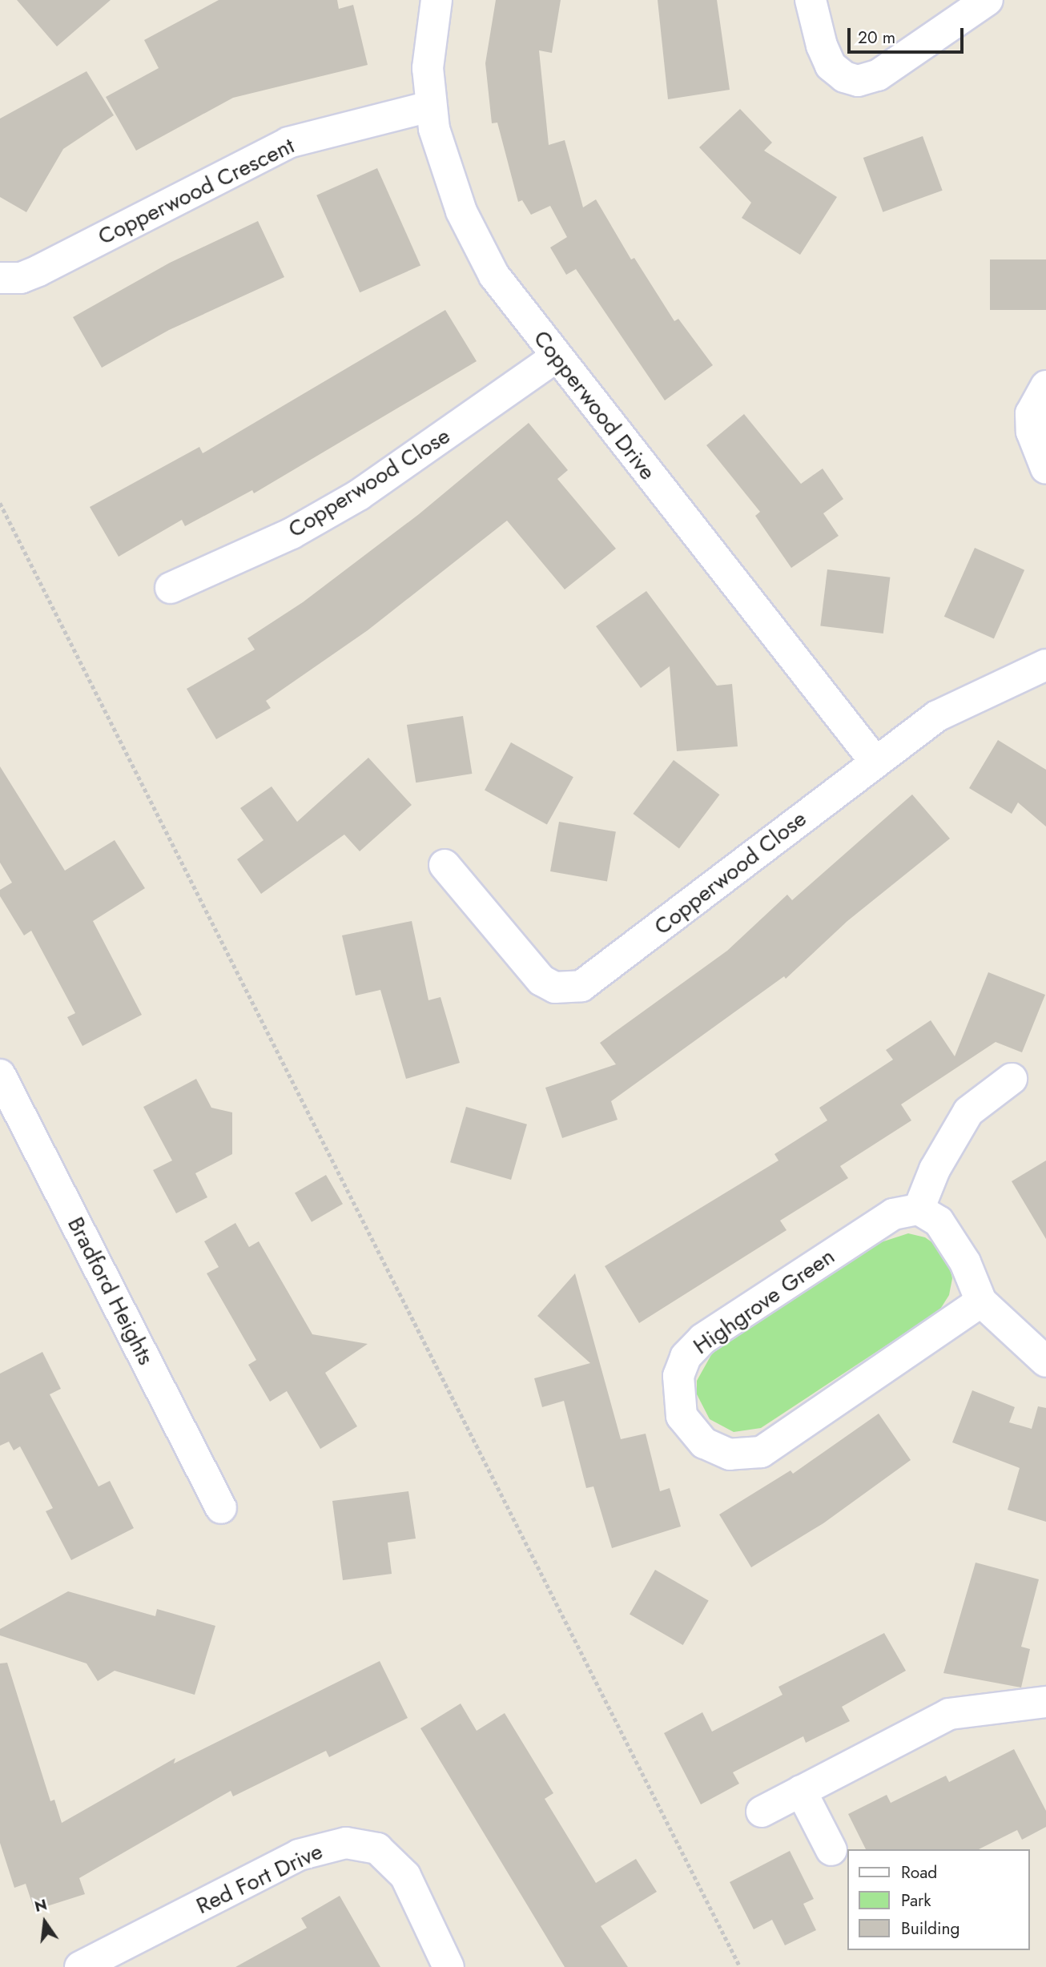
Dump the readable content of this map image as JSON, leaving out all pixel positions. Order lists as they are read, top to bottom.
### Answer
{
  "streets": {
    "street": [
      "Copperwood Crescent",
      "Copperwood Drive",
      "Copperwood Close",
      "Bradford Heights",
      "Highgrove Green",
      "Red Fort Drive"
    ]
  },
  "crossings": [
    ["Copperwood Crescent", "Copperwood Drive"],
    ["Copperwood Drive", "Copperwood Close"]
  ],
  "legend": ["Road", "Park", "Building"],
  "scale_bar": "20 m",
  "north": "top"
}
